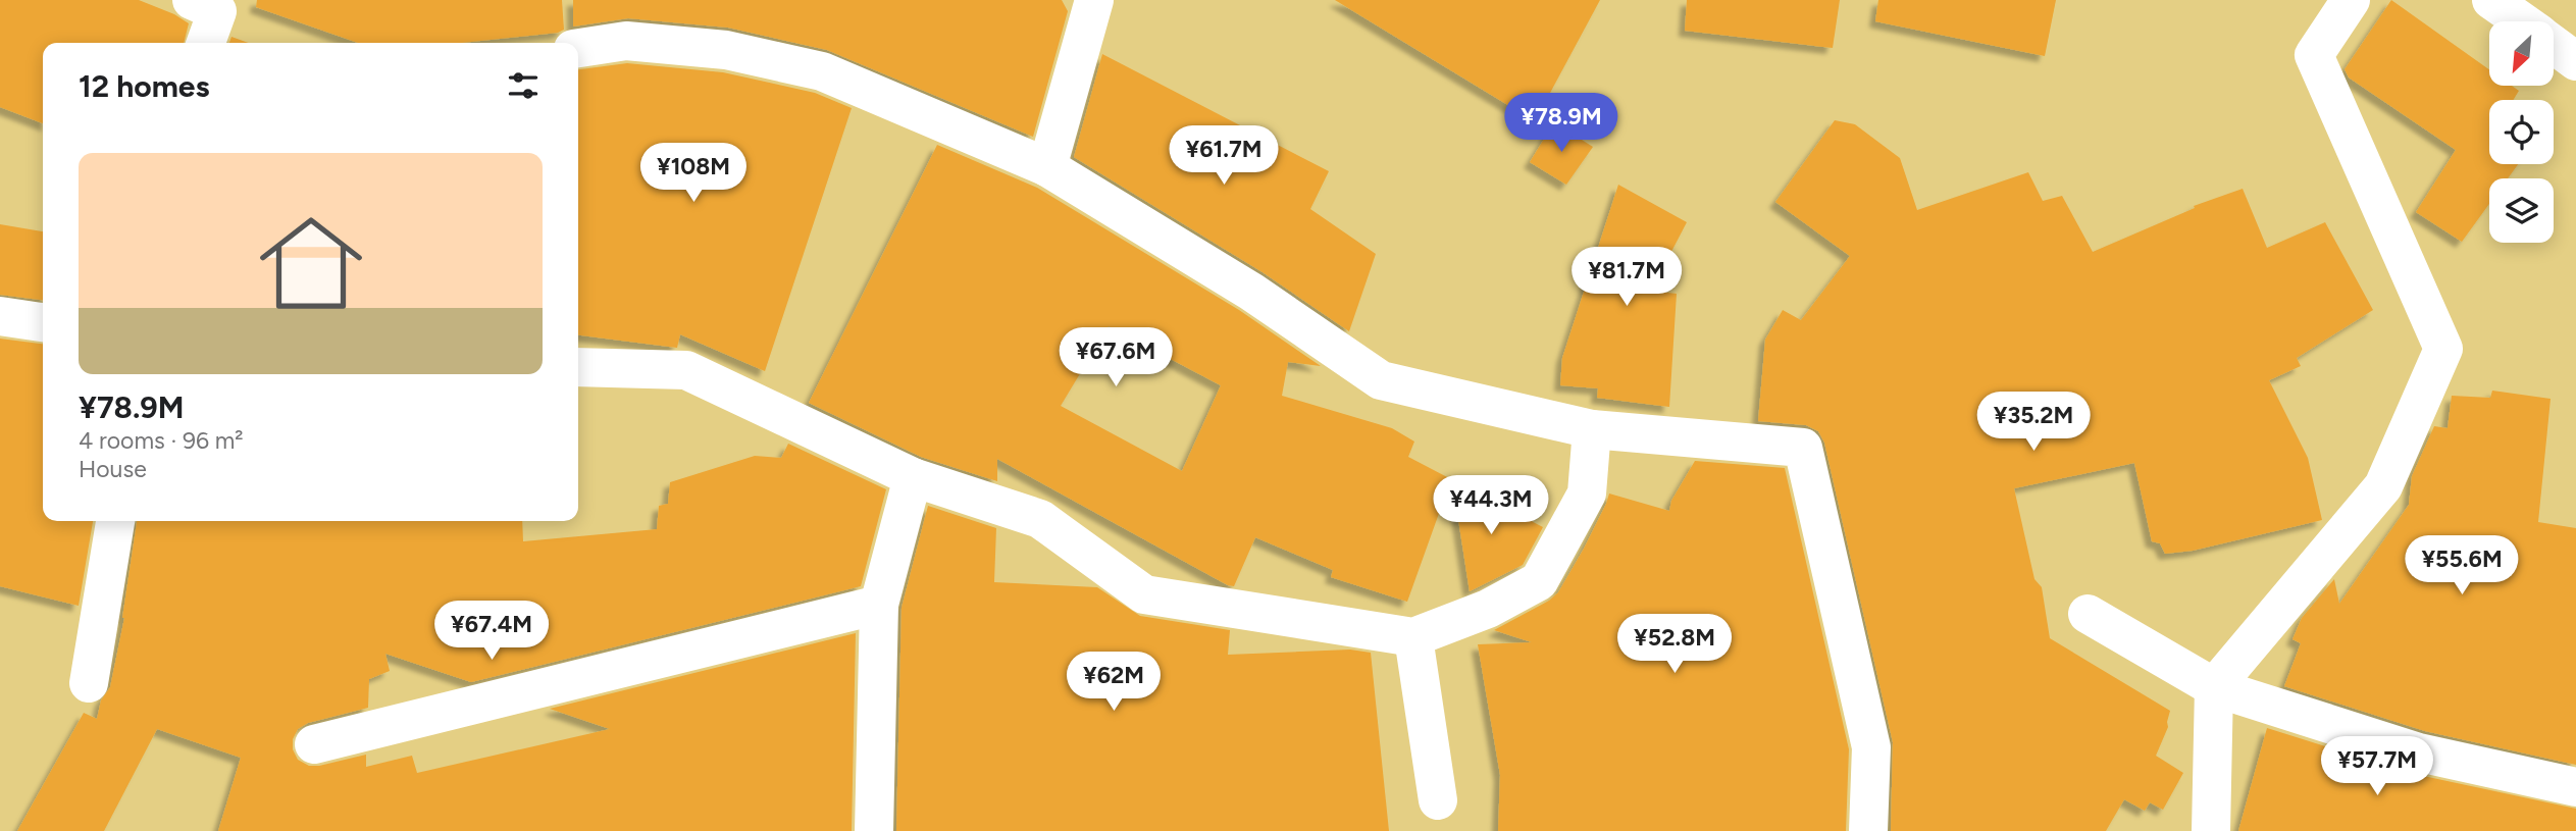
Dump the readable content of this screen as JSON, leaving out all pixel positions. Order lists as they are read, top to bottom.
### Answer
{
  "north": "bottom left",
  "page": {
    "heading": "12 homes",
    "price": [
      "¥78.9M",
      "¥61.7M",
      "¥108M",
      "¥81.7M",
      "¥67.6M",
      "¥35.2M",
      "¥44.3M",
      "¥55.6M",
      "¥67.4M",
      "¥52.8M",
      "¥62M",
      "¥57.7M"
    ],
    "list": [
      {
        "name": "¥78.9M",
        "note": "4 rooms · 96 m² · House"
      }
    ]
  }
}
